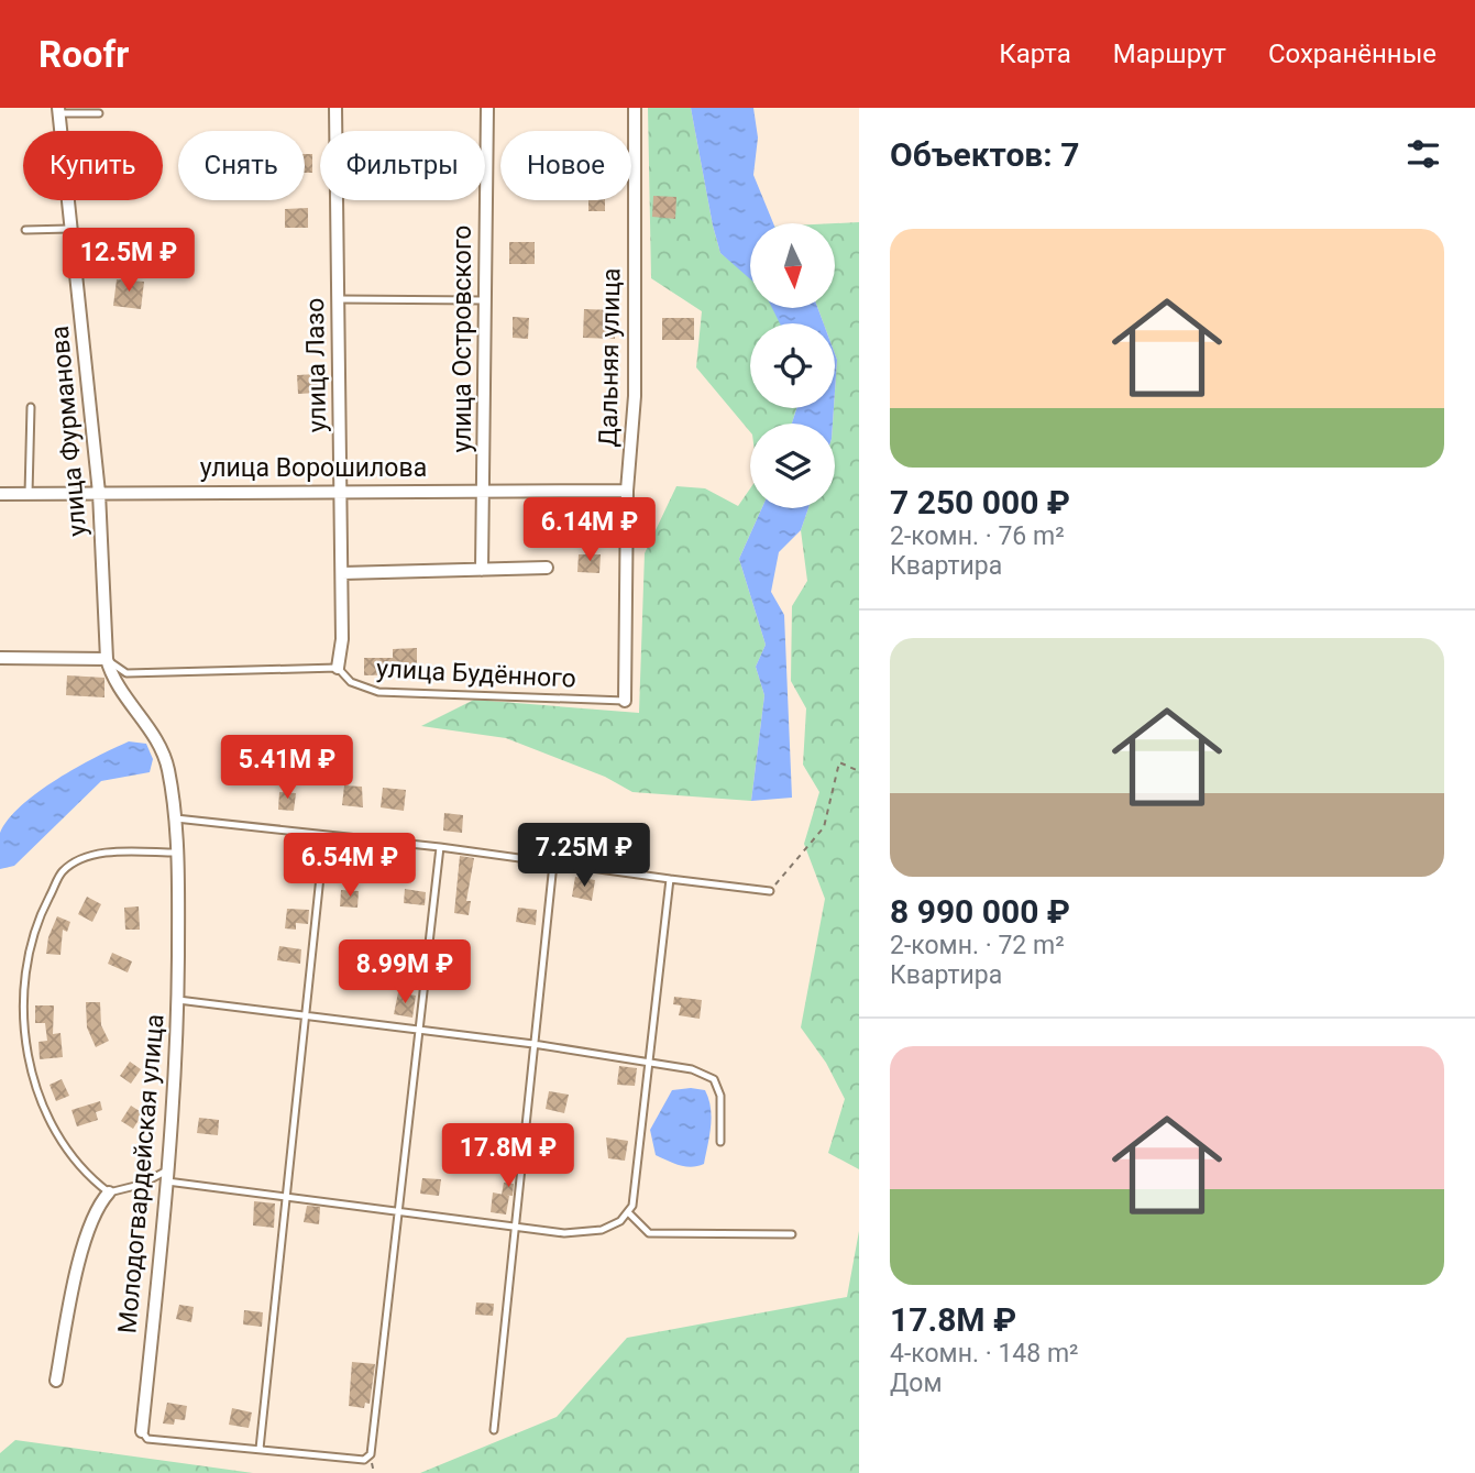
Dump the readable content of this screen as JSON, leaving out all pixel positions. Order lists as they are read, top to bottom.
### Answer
{
  "streets": {
    "street": [
      "улица Островского",
      "Дальняя улица",
      "улица Лазо",
      "улица Фурманова",
      "улица Ворошилова",
      "Молодогвардейская улица"
    ],
    "lane": ["улица Будённого"]
  },
  "crossings": [
    ["улица Островского", "улица Ворошилова"],
    ["Дальняя улица", "улица Ворошилова"],
    ["Дальняя улица", "улица Будённого"],
    ["улица Лазо", "улица Ворошилова"],
    ["улица Лазо", "улица Будённого"],
    ["улица Фурманова", "улица Ворошилова"],
    ["улица Фурманова", "Молодогвардейская улица"]
  ],
  "north": "bottom",
  "page": {
    "header": "Roofr",
    "nav": ["Карта", "Маршрут", "Сохранённые"],
    "heading": "Объектов: 7",
    "chip": [
      "Купить",
      "Снять",
      "Фильтры",
      "Новое"
    ],
    "list": [
      {
        "name": "7 250 000 ₽",
        "note": "2-комн. · 76 m² · Квартира"
      },
      {
        "name": "8 990 000 ₽",
        "note": "2-комн. · 72 m² · Квартира"
      },
      {
        "name": "17.8M ₽",
        "note": "4-комн. · 148 m² · Дом"
      }
    ],
    "price": [
      "12.5M ₽",
      "6.14M ₽",
      "5.41M ₽",
      "7.25M ₽",
      "6.54M ₽",
      "8.99M ₽",
      "17.8M ₽"
    ]
  }
}
